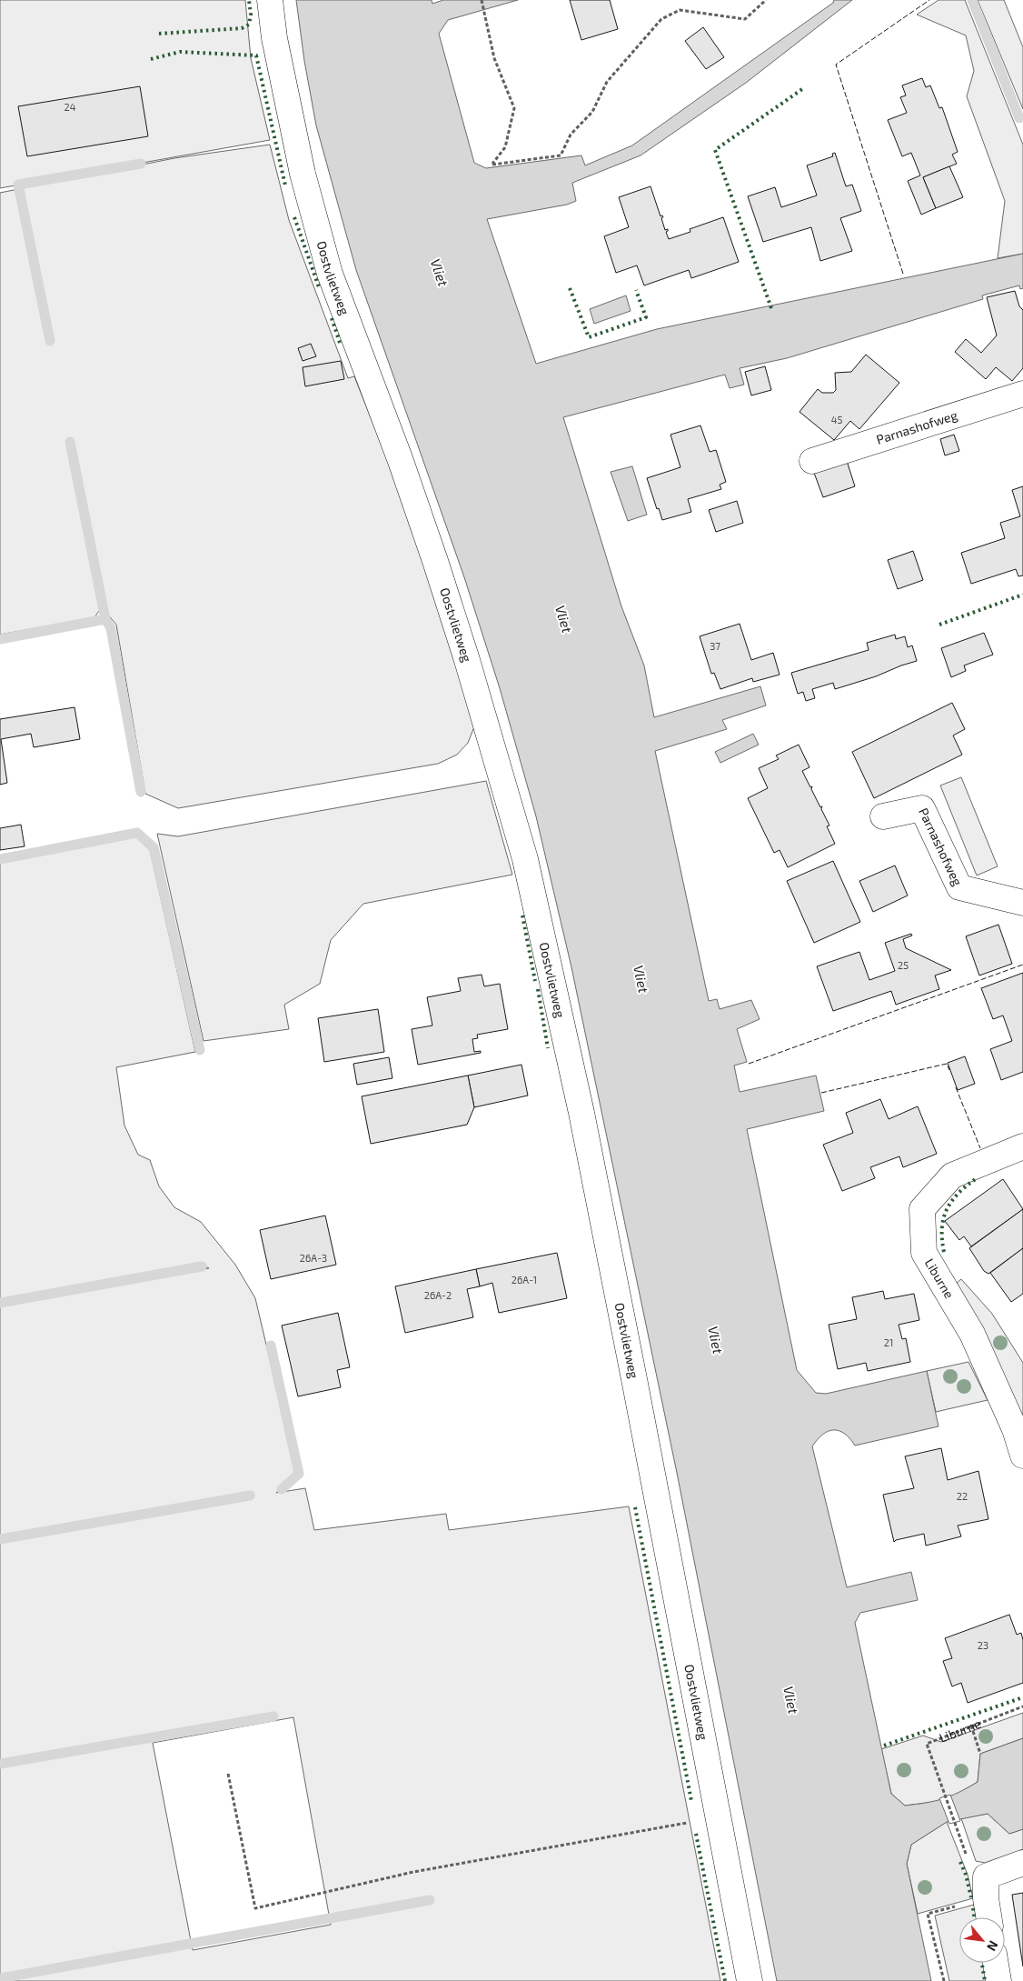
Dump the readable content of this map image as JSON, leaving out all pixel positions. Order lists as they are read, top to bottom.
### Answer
{
  "streets": {
    "street": ["Oostvlietweg", "Parnashofweg", "Liburne"]
  },
  "water": ["Vliet"],
  "house_numbers": [
    "24",
    "45",
    "37",
    "25",
    "26A-3",
    "26A-1",
    "26A-2",
    "21",
    "22",
    "23"
  ],
  "north": "bottom right"
}
